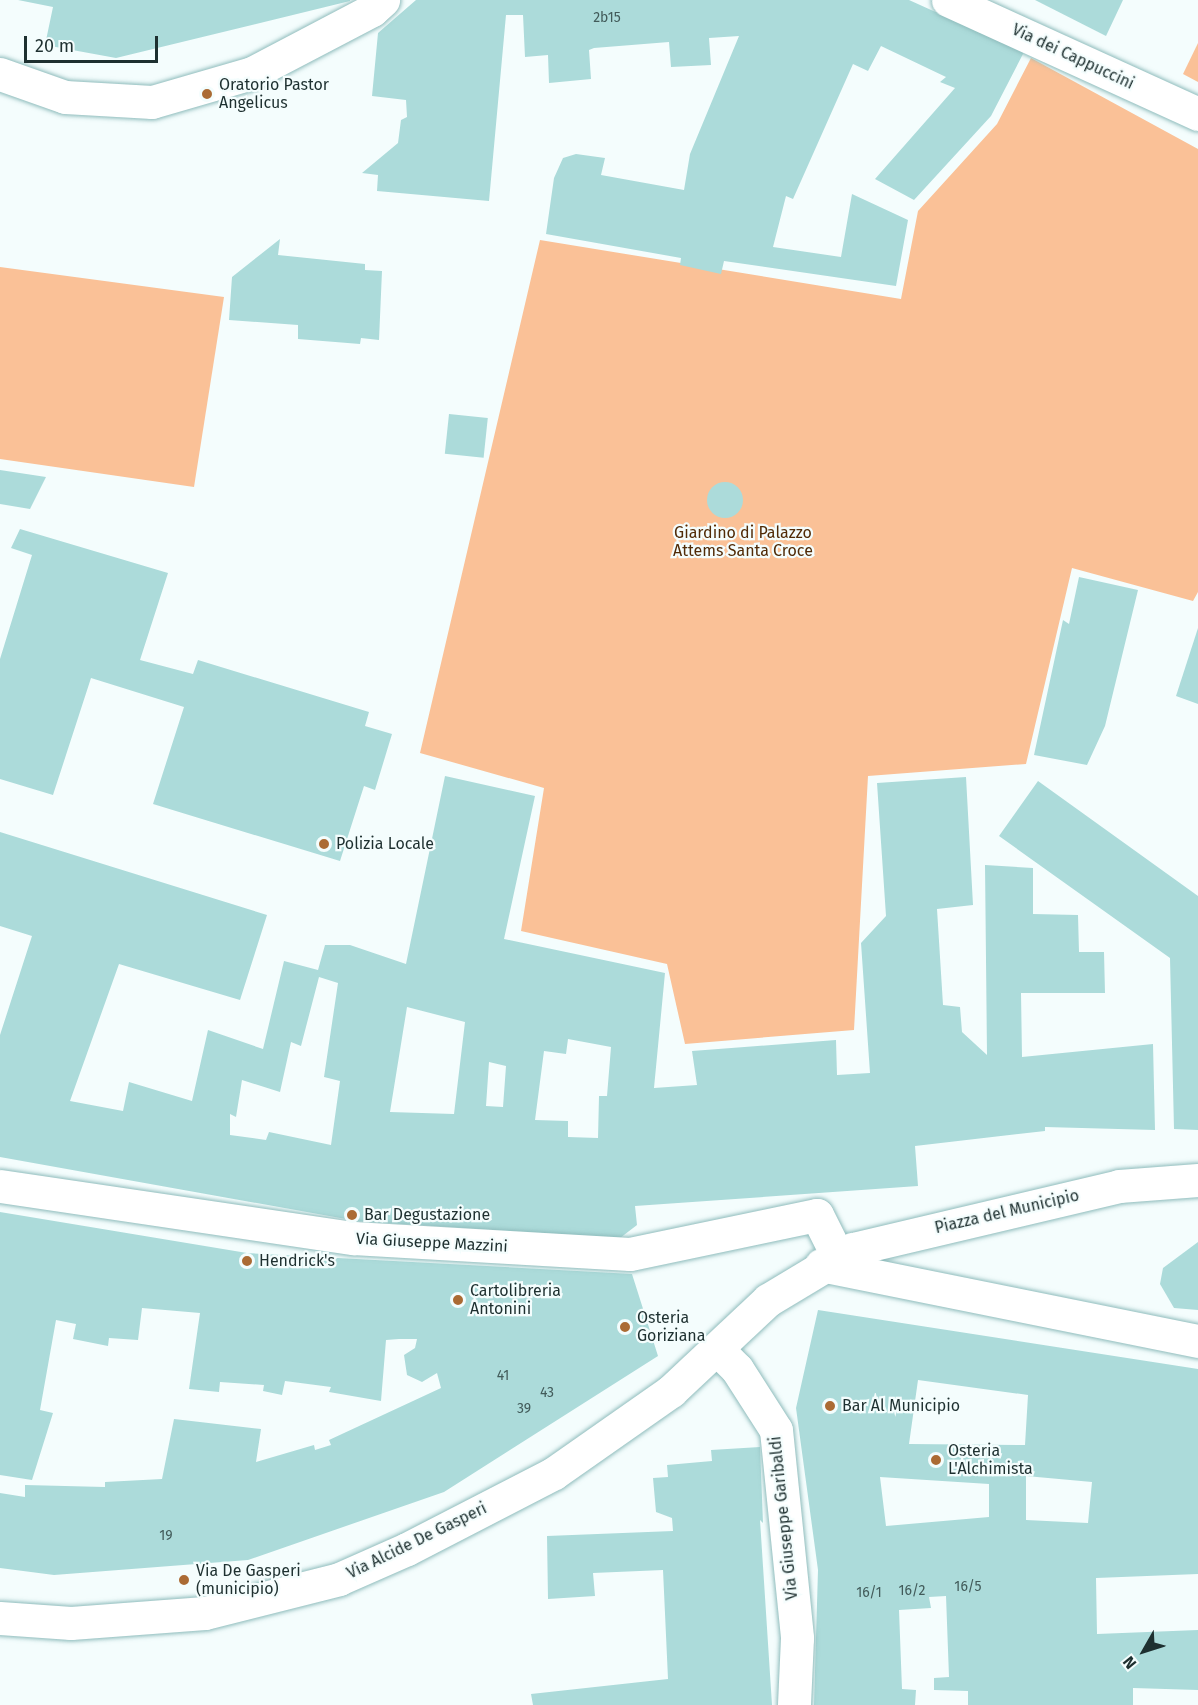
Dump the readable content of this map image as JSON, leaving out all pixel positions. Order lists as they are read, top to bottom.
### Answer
{
  "streets": {
    "street": [
      "Via dei Cappuccini",
      "Piazza del Municipio",
      "Via Giuseppe Mazzini",
      "Via Giuseppe Garibaldi",
      "Via Alcide De Gasperi"
    ]
  },
  "crossings": [
    ["Piazza del Municipio", "Via Giuseppe Mazzini"],
    ["Piazza del Municipio", "Via Giuseppe Garibaldi"],
    ["Piazza del Municipio", "Via Alcide De Gasperi"],
    ["Via Giuseppe Garibaldi", "Via Alcide De Gasperi"]
  ],
  "parks": ["Giardino di Palazzo Attems Santa Croce"],
  "places": [
    "Oratorio Pastor Angelicus",
    "Polizia Locale",
    "Bar Degustazione",
    "Hendrick's",
    "Cartolibreria Antonini",
    "Osteria Goriziana",
    "Bar Al Municipio",
    "Osteria L'Alchimista",
    "Via De Gasperi (municipio)"
  ],
  "house_numbers": [
    "2b15",
    "41",
    "43",
    "39",
    "19",
    "16/5",
    "16/2",
    "16/1"
  ],
  "scale_bar": "20 m",
  "north": "bottom left"
}
